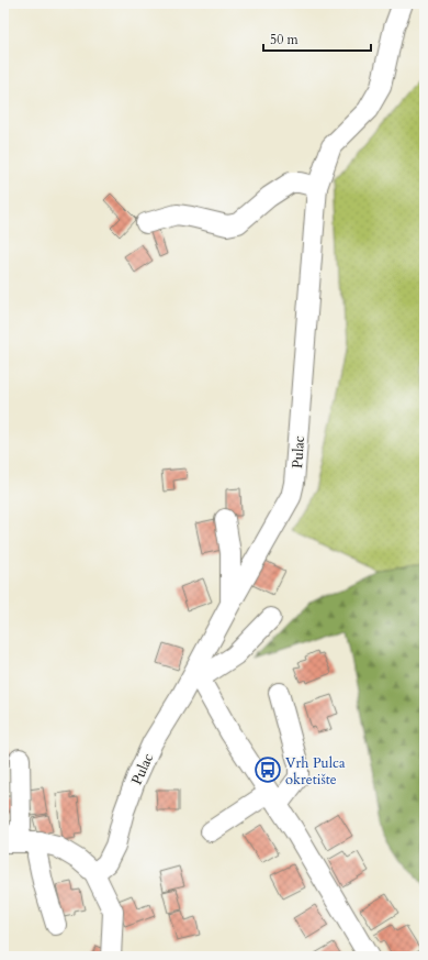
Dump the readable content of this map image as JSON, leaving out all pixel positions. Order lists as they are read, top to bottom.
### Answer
{
  "streets": {
    "street": ["Pulac"]
  },
  "places": {
    "bus stop": ["Vrh Pulca okretište"]
  },
  "scale_bar": "50 m"
}
